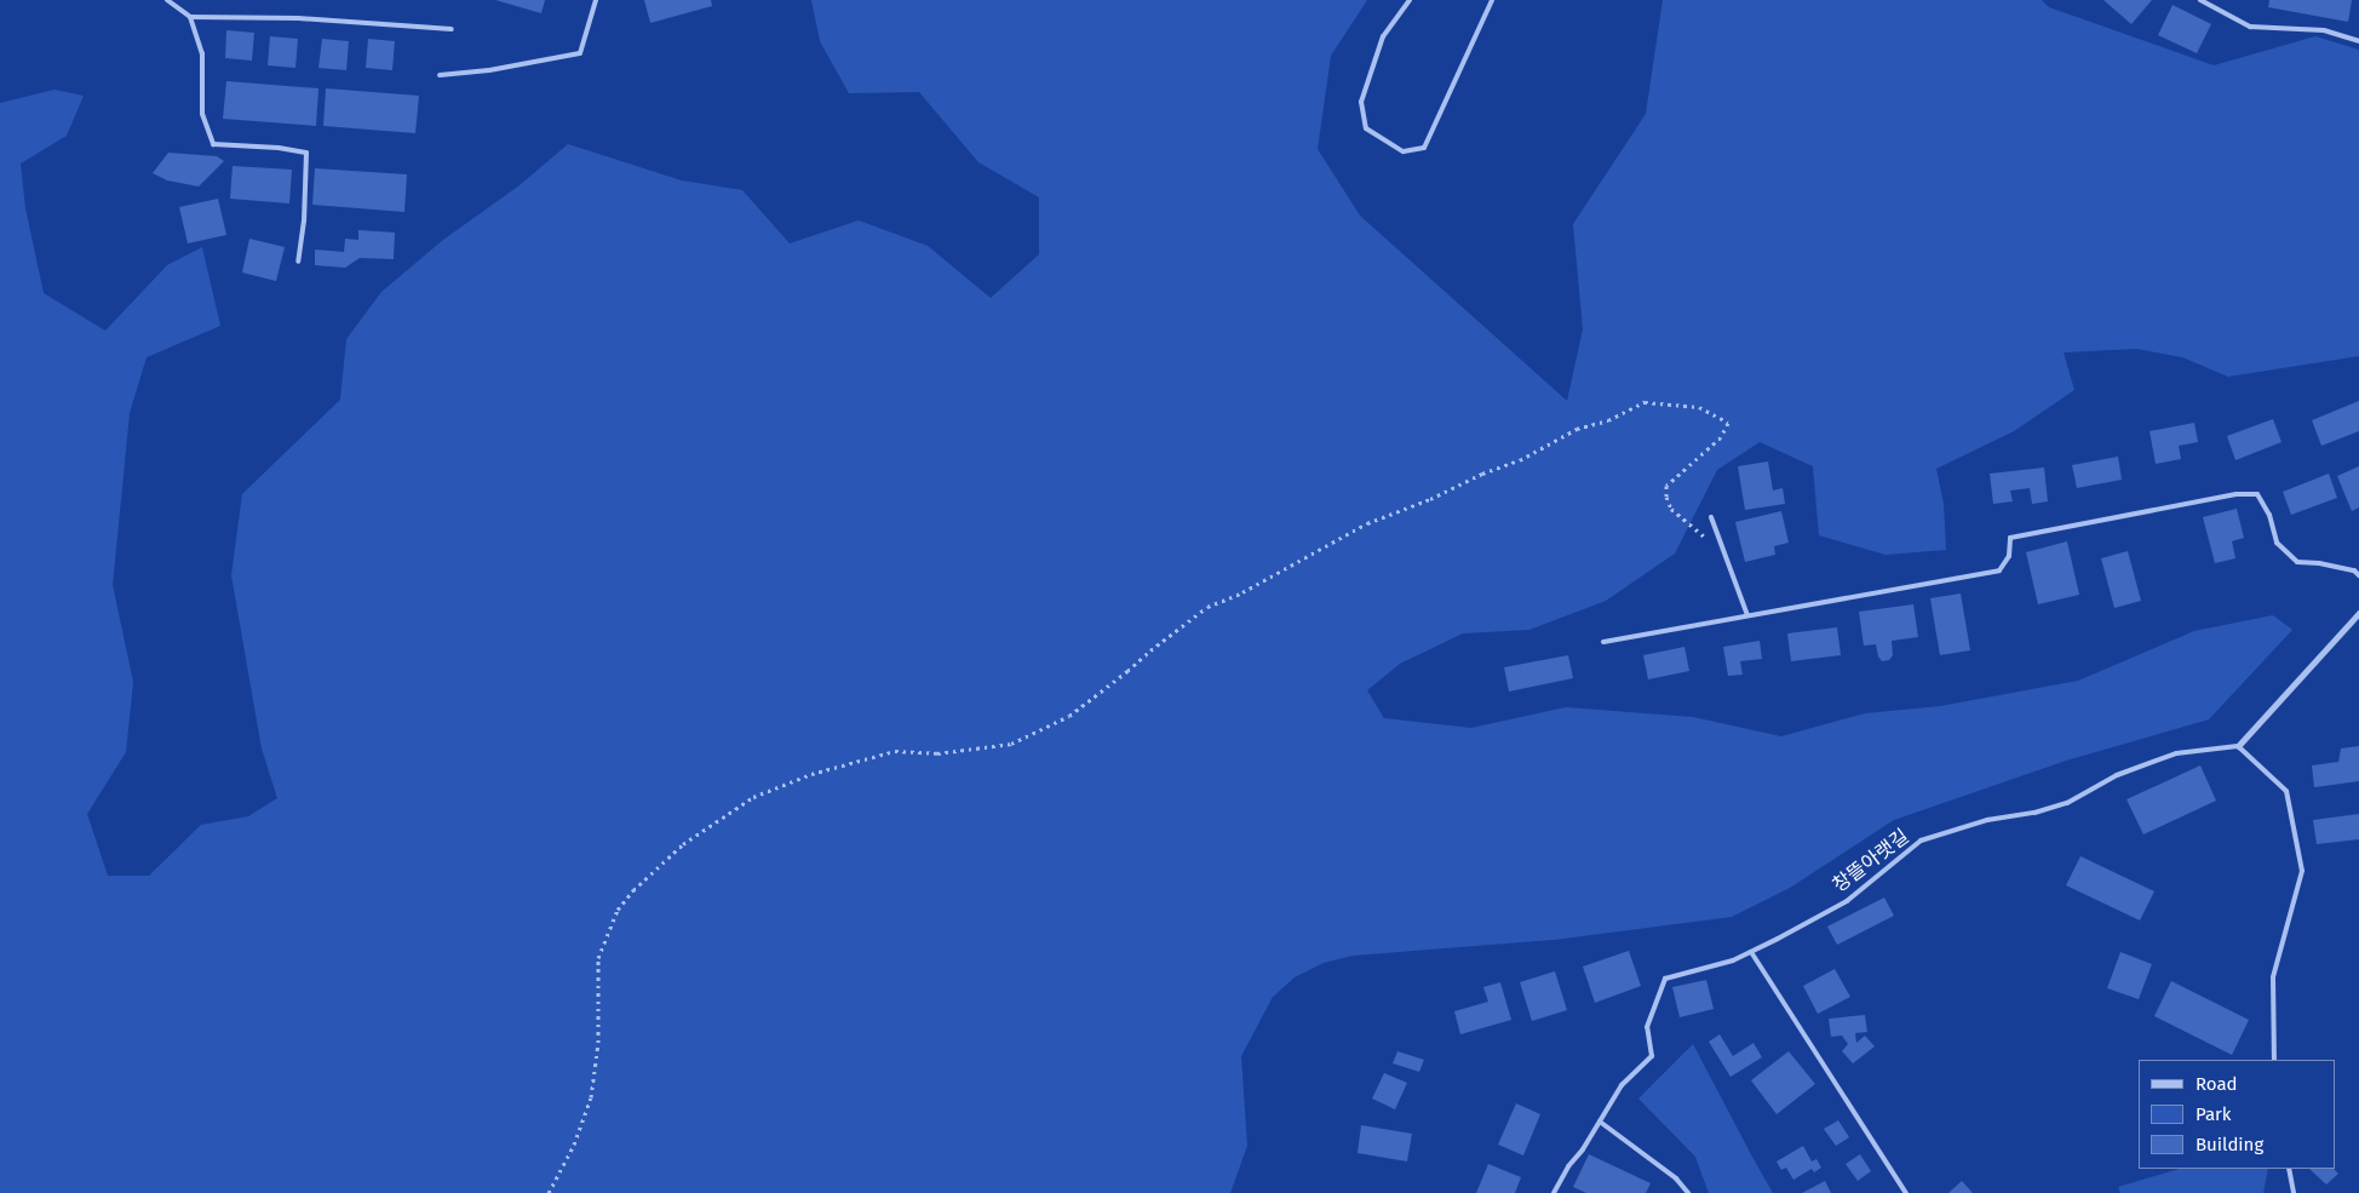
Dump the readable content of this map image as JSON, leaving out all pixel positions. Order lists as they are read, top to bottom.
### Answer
{
  "streets": {
    "lane": ["창뜰아랫길"]
  },
  "legend": ["Road", "Park", "Building"]
}
